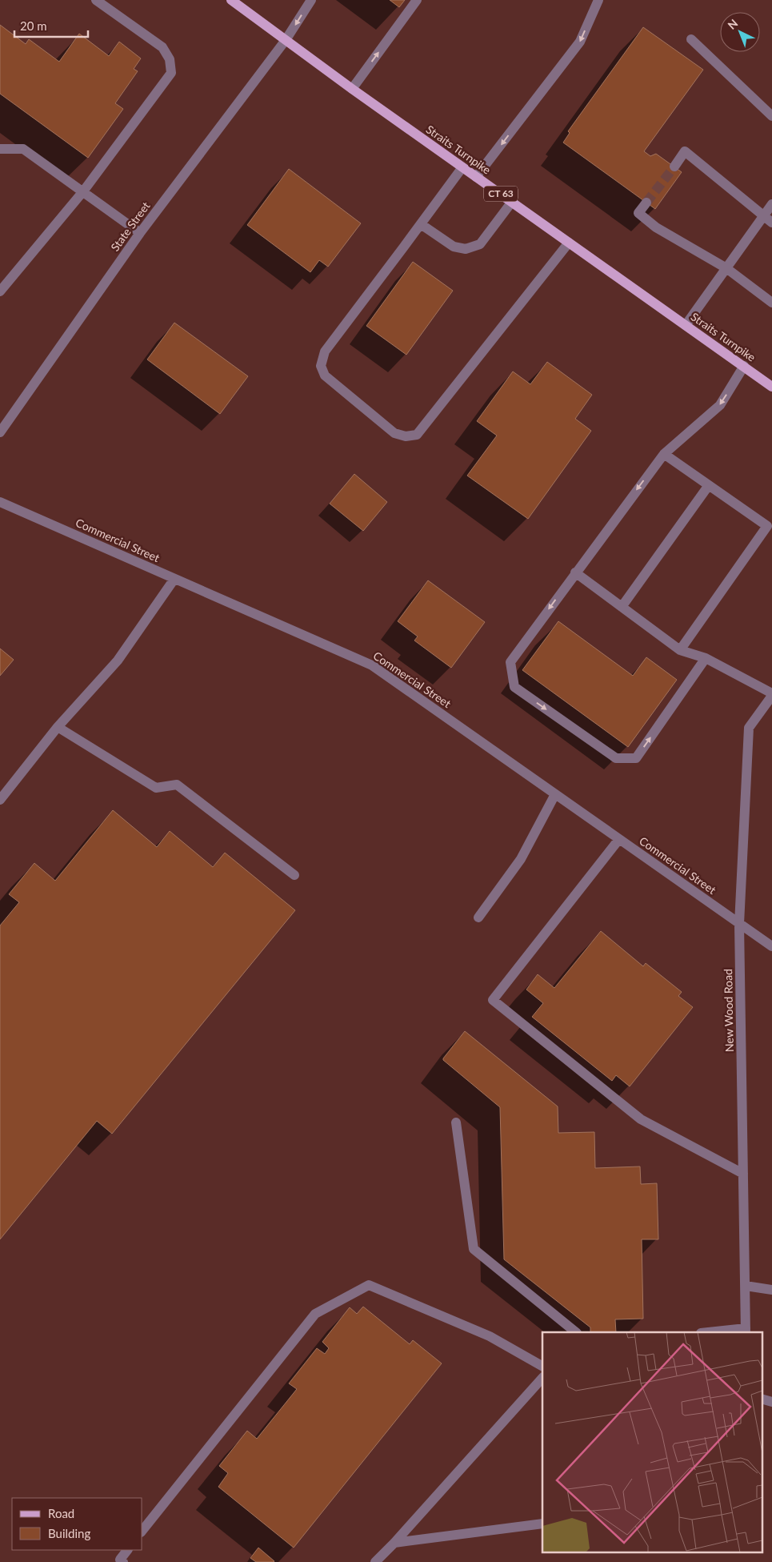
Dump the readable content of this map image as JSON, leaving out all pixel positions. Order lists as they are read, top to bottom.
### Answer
{
  "streets": {
    "main road": ["Straits Turnpike", "CT 63"],
    "street": ["State Street", "Commercial Street", "New Wood Road"]
  },
  "crossings": [
    ["Straits Turnpike", "State Street"],
    ["Commercial Street", "New Wood Road"]
  ],
  "legend": ["Road", "Building"],
  "scale_bar": "20 m",
  "north": "top left"
}
